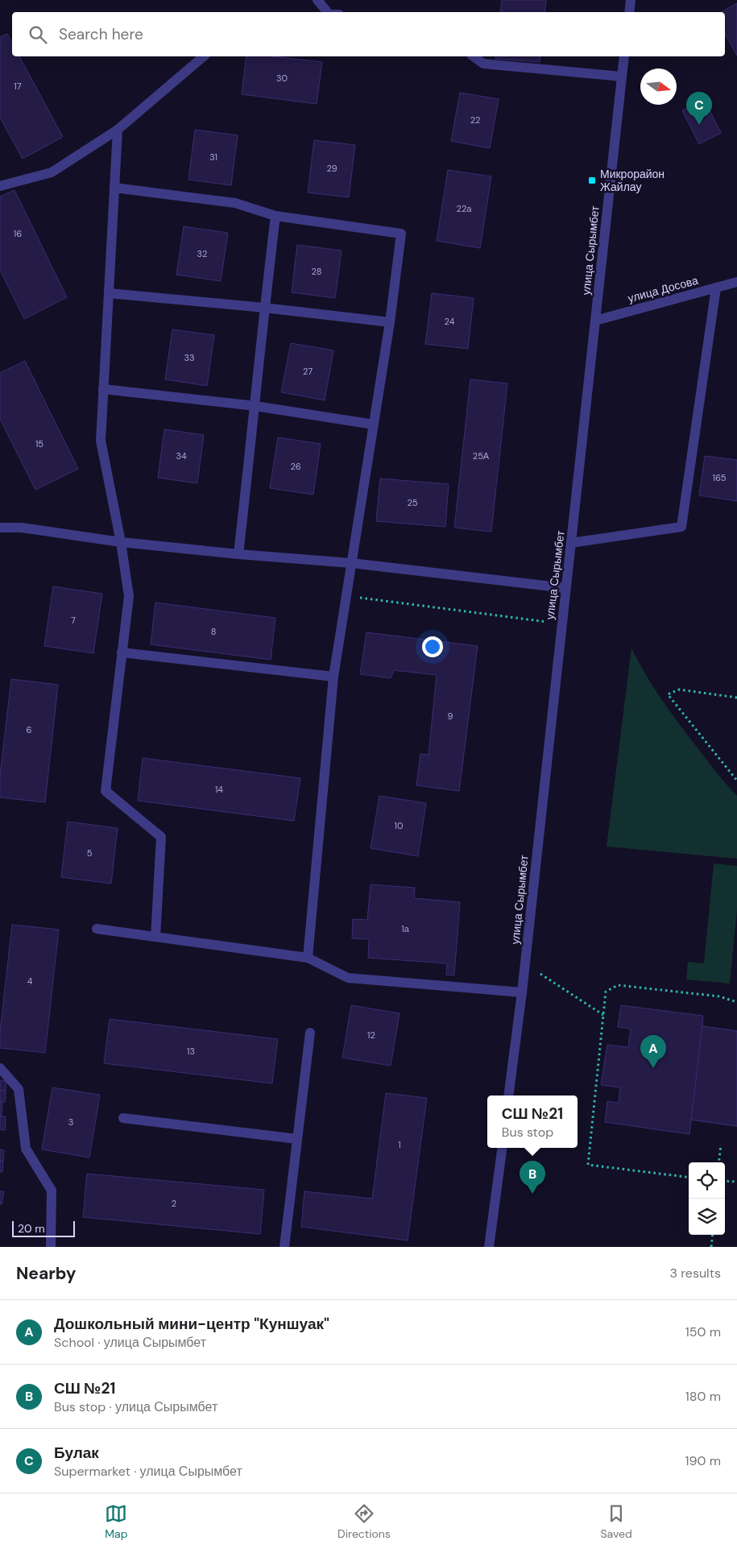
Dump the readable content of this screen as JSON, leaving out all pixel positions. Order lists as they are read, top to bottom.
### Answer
{
  "streets": {
    "street": ["улица Сырымбет", "улица Досова"]
  },
  "crossings": [
    ["улица Сырымбет", "улица Досова"]
  ],
  "places": {
    "transit": ["Микрорайон Жайлау"]
  },
  "house_numbers": [
    "30",
    "17",
    "22",
    "31",
    "29",
    "22а",
    "16",
    "32",
    "28",
    "24",
    "33",
    "27",
    "15",
    "34",
    "25А",
    "26",
    "165",
    "25",
    "7",
    "8",
    "9",
    "6",
    "14",
    "10",
    "5",
    "1а",
    "4",
    "12",
    "13",
    "3",
    "1",
    "2"
  ],
  "scale_bar": "20 m",
  "north": "right",
  "page": {
    "search": "Search here",
    "pins": ["C", "A", "B"],
    "popup": ["СШ №21", "Bus stop"],
    "scale": "20 m",
    "heading": ["Nearby", "3 results"],
    "list": [
      {
        "mark": "A",
        "name": "Дошкольный мини-центр \"Куншуак\"",
        "note": "School · улица Сырымбет",
        "value": "150 m"
      },
      {
        "mark": "B",
        "name": "СШ №21",
        "note": "Bus stop · улица Сырымбет",
        "value": "180 m"
      },
      {
        "mark": "C",
        "name": "Булак",
        "note": "Supermarket · улица Сырымбет",
        "value": "190 m"
      }
    ],
    "nav": ["Map", "Directions", "Saved"]
  }
}
